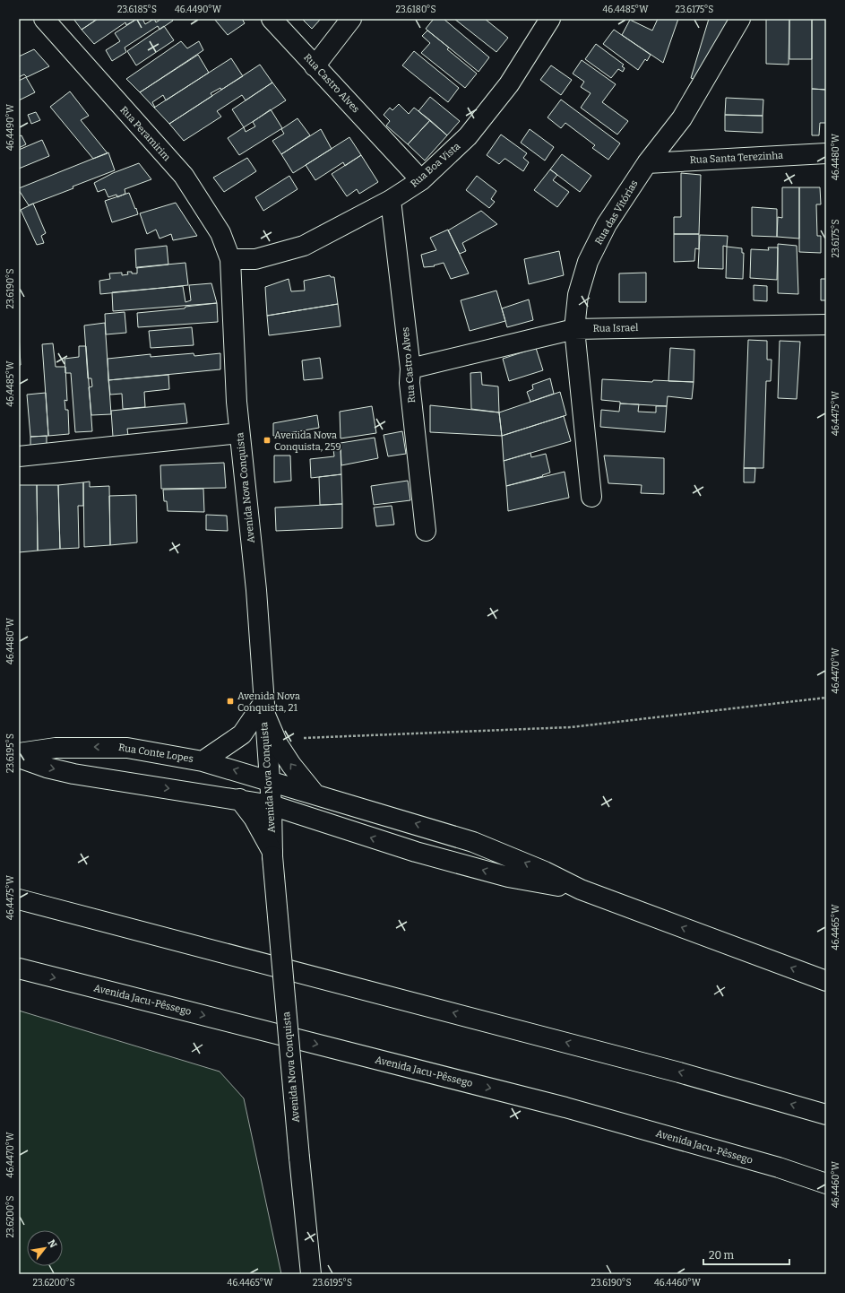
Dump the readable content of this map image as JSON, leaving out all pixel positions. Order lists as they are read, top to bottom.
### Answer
{
  "streets": {
    "main road": [
      "Rua Castro Alves",
      "Rua Peramirim",
      "Rua Santa Terezinha",
      "Rua Boa Vista",
      "Rua das Vitórias",
      "Rua Israel",
      "Avenida Nova Conquista",
      "Rua Conte Lopes",
      "Avenida Jacu-Pêssego"
    ]
  },
  "crossings": [
    ["Rua Castro Alves", "Rua Boa Vista"],
    ["Rua Castro Alves", "Rua Israel"],
    ["Rua Peramirim", "Rua Boa Vista"],
    ["Rua Peramirim", "Avenida Nova Conquista"],
    ["Rua Santa Terezinha", "Rua das Vitórias"],
    ["Rua Boa Vista", "Avenida Nova Conquista"],
    ["Rua das Vitórias", "Rua Israel"],
    ["Avenida Nova Conquista", "Rua Conte Lopes"]
  ],
  "places": {
    "transit": ["Avenida Nova Conquista, 259", "Avenida Nova Conquista, 21"]
  },
  "scale_bar": "20 m",
  "north": "top right",
  "coordinates": [
    "23.6185°S",
    "46.4490°W",
    "23.6180°S",
    "46.4485°W",
    "23.6175°S",
    "46.4480°W",
    "23.6190°S",
    "46.4475°W",
    "46.4470°W",
    "23.6195°S",
    "46.4465°W",
    "46.4460°W",
    "23.6200°S"
  ]
}
